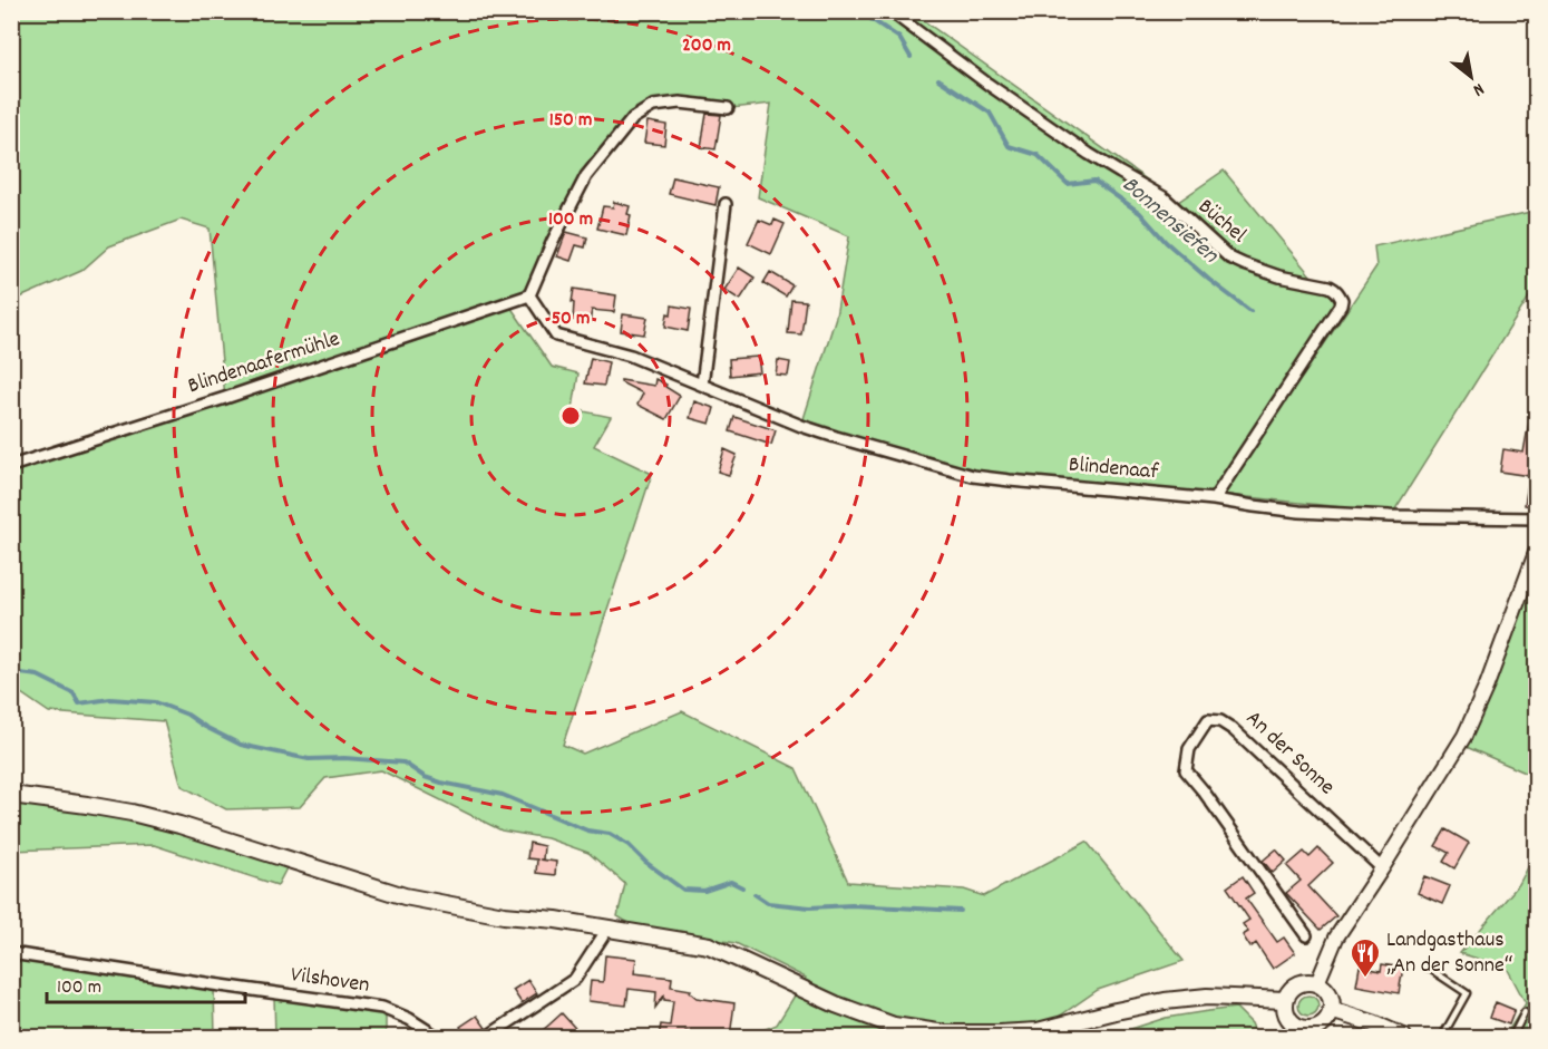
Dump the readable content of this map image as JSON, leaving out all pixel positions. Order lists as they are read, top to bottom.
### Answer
{
  "streets": {
    "street": [
      "Büchel",
      "Blindenaafermühle",
      "Blindenaaf",
      "An der Sonne",
      "Vilshoven"
    ]
  },
  "crossings": [
    ["Büchel", "Blindenaaf"],
    ["Blindenaafermühle", "Blindenaaf"]
  ],
  "water": ["Bonnensiefen"],
  "places": {
    "restaurant": ["Landgasthaus „An der Sonne“"]
  },
  "scale_bar": "100 m",
  "north": "bottom right",
  "rings": [
    "200 m",
    "150 m",
    "100 m",
    "50 m"
  ]
}
